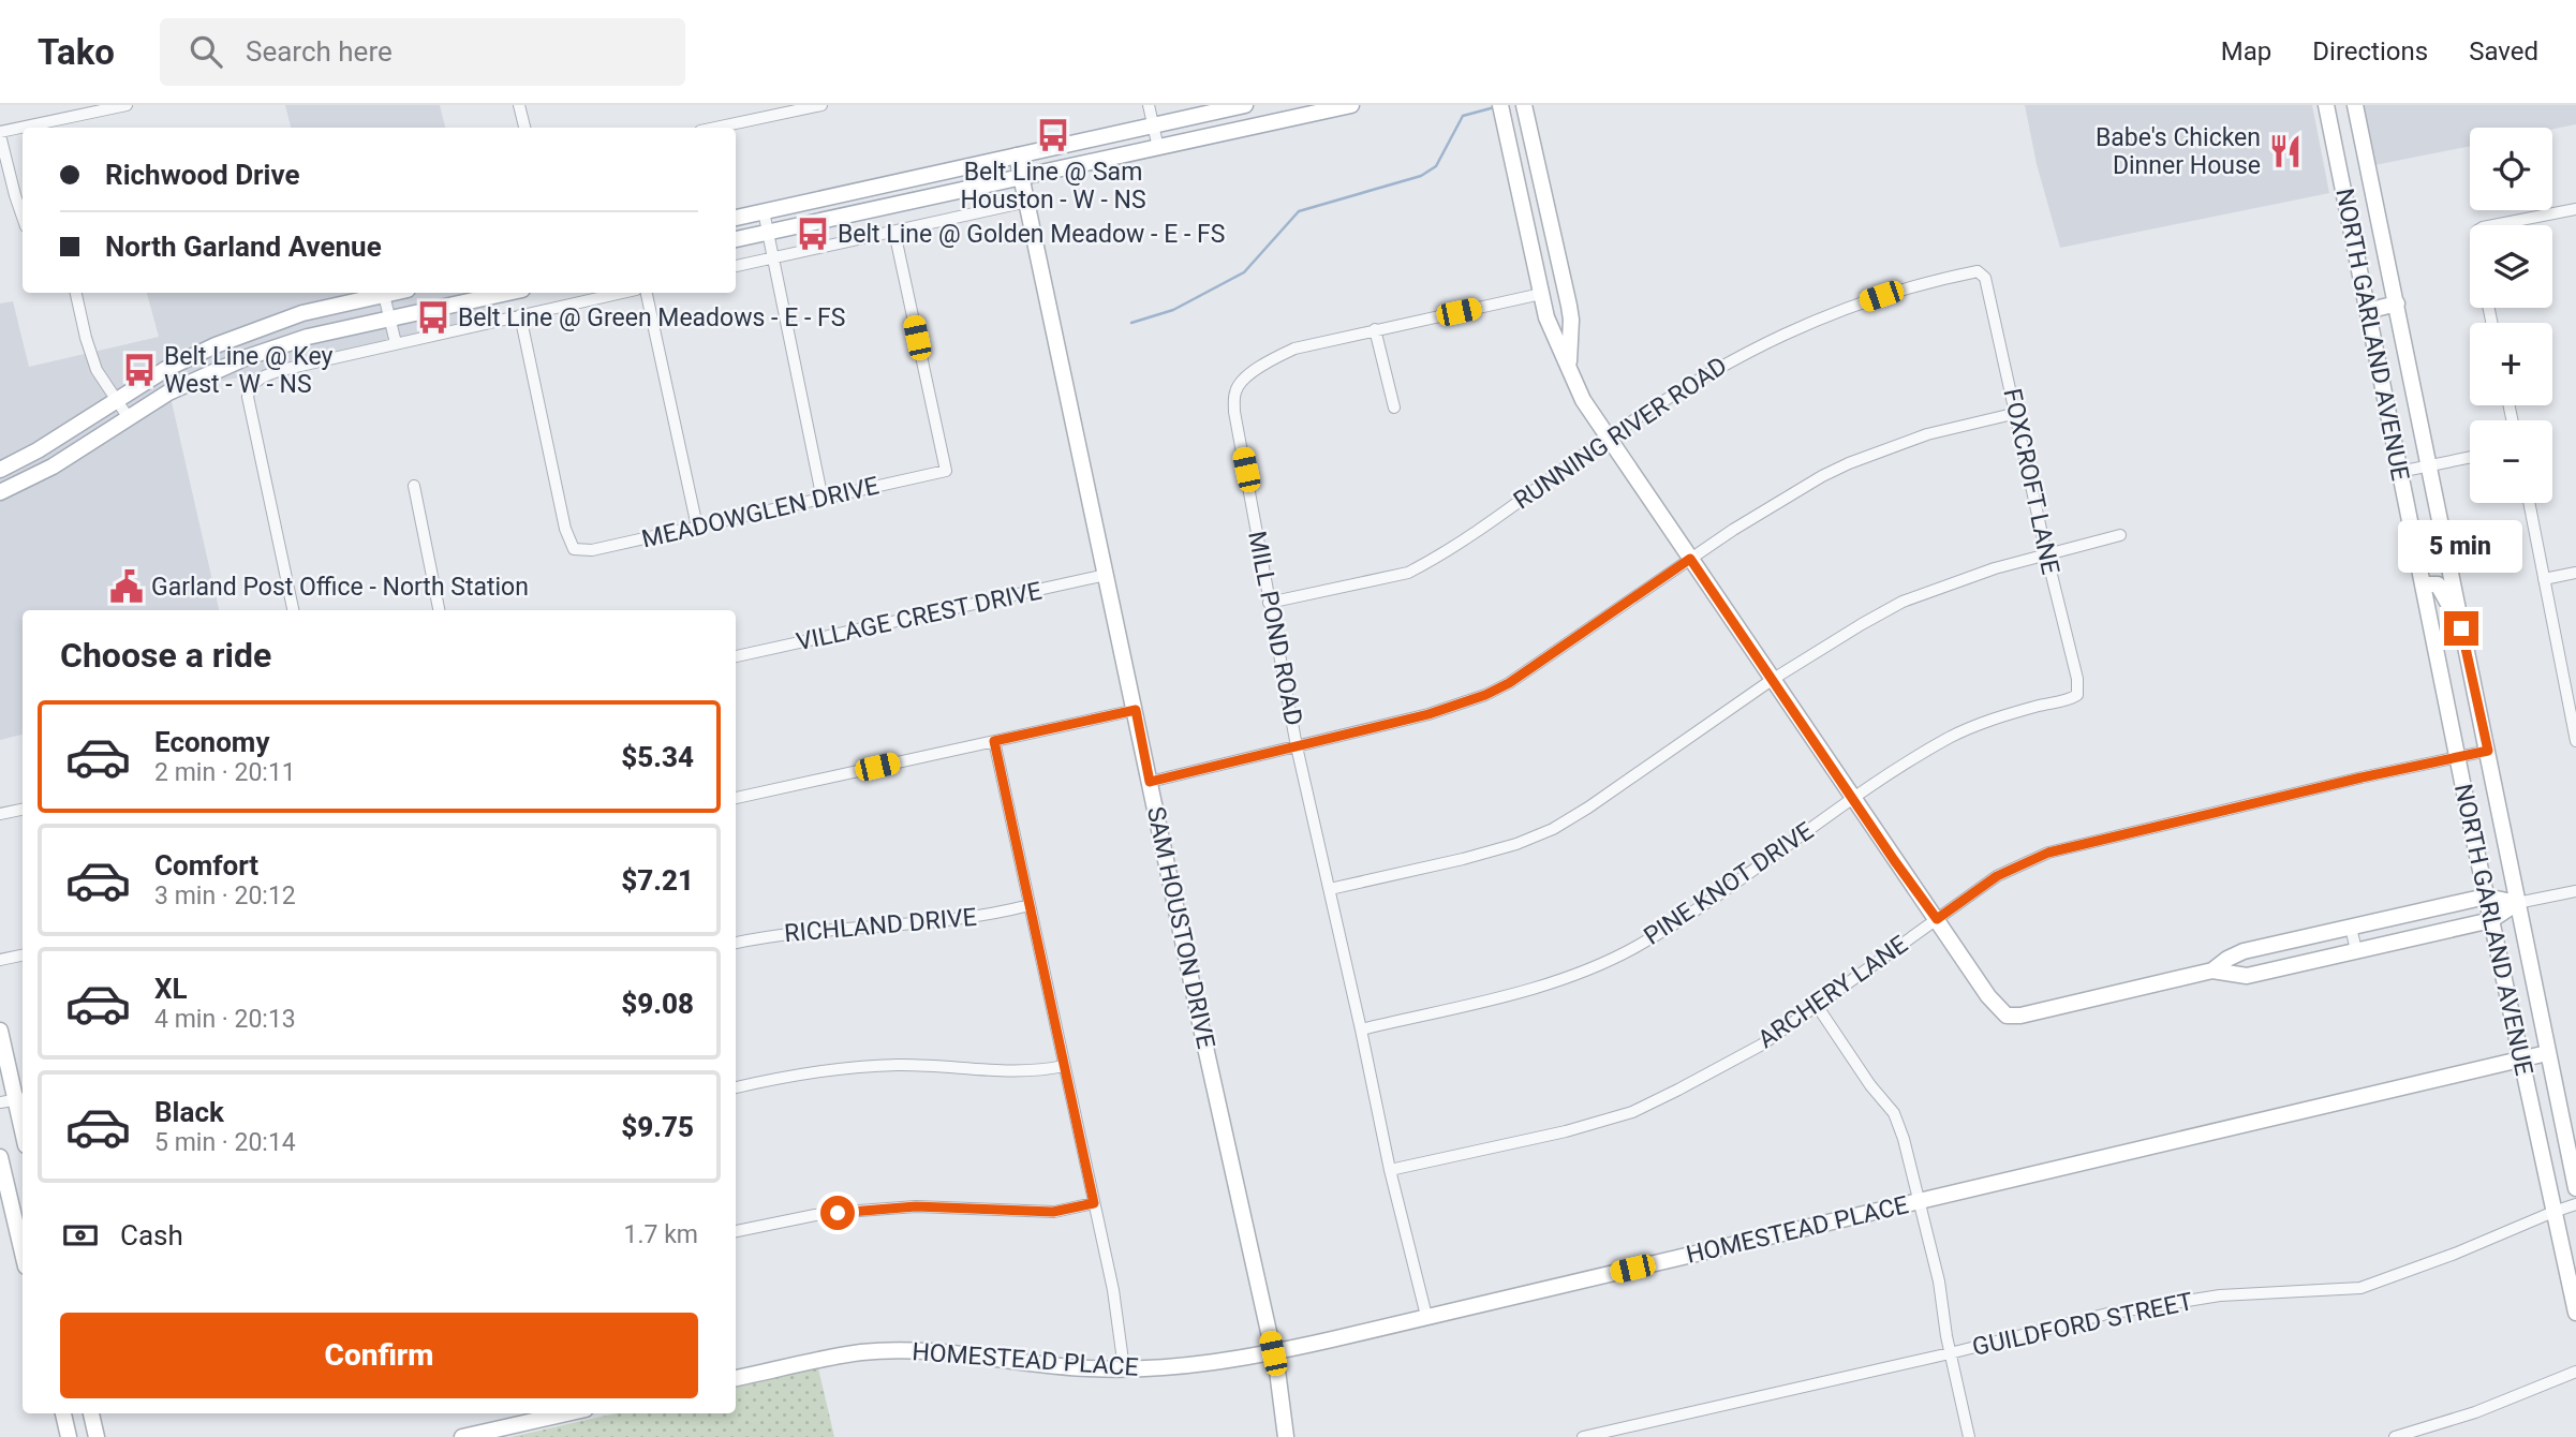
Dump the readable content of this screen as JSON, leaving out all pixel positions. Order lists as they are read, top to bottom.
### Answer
{
  "streets": {
    "street": [
      "NORTH GARLAND AVENUE",
      "RUNNING RIVER ROAD",
      "FOXCROFT LANE",
      "MEADOWGLEN DRIVE",
      "VILLAGE CREST DRIVE",
      "MILL POND ROAD",
      "PINE KNOT DRIVE",
      "RICHLAND DRIVE",
      "SAM HOUSTON DRIVE",
      "ARCHERY LANE",
      "HOMESTEAD PLACE",
      "GUILDFORD STREET"
    ]
  },
  "crossings": [
    ["NORTH GARLAND AVENUE", "ARCHERY LANE"],
    ["NORTH GARLAND AVENUE", "HOMESTEAD PLACE"],
    ["NORTH GARLAND AVENUE", "GUILDFORD STREET"],
    ["RUNNING RIVER ROAD", "FOXCROFT LANE"],
    ["RUNNING RIVER ROAD", "MILL POND ROAD"],
    ["FOXCROFT LANE", "PINE KNOT DRIVE"],
    ["VILLAGE CREST DRIVE", "SAM HOUSTON DRIVE"],
    ["MILL POND ROAD", "PINE KNOT DRIVE"],
    ["MILL POND ROAD", "ARCHERY LANE"],
    ["MILL POND ROAD", "HOMESTEAD PLACE"],
    ["SAM HOUSTON DRIVE", "HOMESTEAD PLACE"]
  ],
  "places": {
    "bus stop": [
      "Belt Line @ Sam Houston - W - NS",
      "Belt Line @ Golden Meadow - E - FS",
      "Belt Line @ Green Meadows - E - FS",
      "Belt Line @ Key West - W - NS"
    ],
    "restaurant": ["Babe's Chicken Dinner House"],
    "public building": ["Garland Post Office - North Station"]
  },
  "page": {
    "header": "Tako",
    "search": "Search here",
    "nav": ["Map", "Directions", "Saved"],
    "map_buttons": ["+", "−"],
    "banner": ["Richwood Drive", "North Garland Avenue"],
    "bubble": "5 min",
    "heading": "Choose a ride",
    "list": [
      {
        "name": "Economy",
        "note": "2 min · 20:11",
        "value": "$5.34"
      },
      {
        "name": "Comfort",
        "note": "3 min · 20:12",
        "value": "$7.21"
      },
      {
        "name": "XL",
        "note": "4 min · 20:13",
        "value": "$9.08"
      },
      {
        "name": "Black",
        "note": "5 min · 20:14",
        "value": "$9.75"
      }
    ],
    "pay": ["Cash", "1.7 km"],
    "buttons": "Confirm"
  }
}
